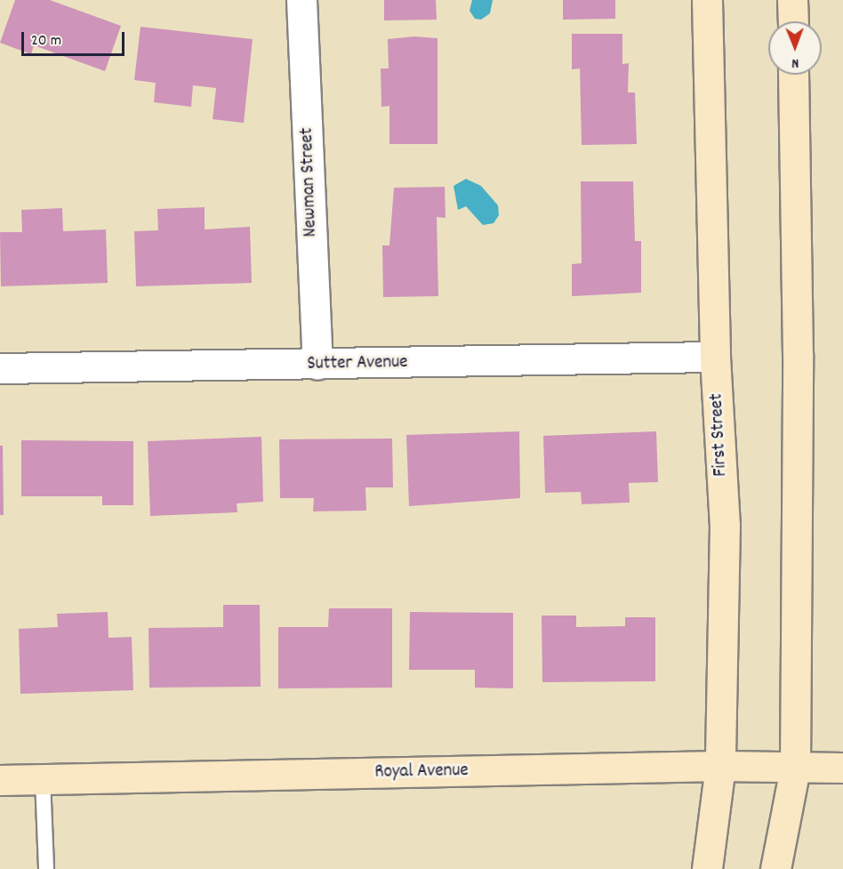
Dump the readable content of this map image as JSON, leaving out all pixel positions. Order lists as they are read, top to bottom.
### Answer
{
  "streets": {
    "main road": ["First Street", "Royal Avenue"],
    "street": ["Newman Street", "Sutter Avenue"]
  },
  "crossings": [
    ["Newman Street", "Sutter Avenue"],
    ["Sutter Avenue", "First Street"],
    ["First Street", "Royal Avenue"]
  ],
  "scale_bar": "20 m",
  "north": "bottom"
}
